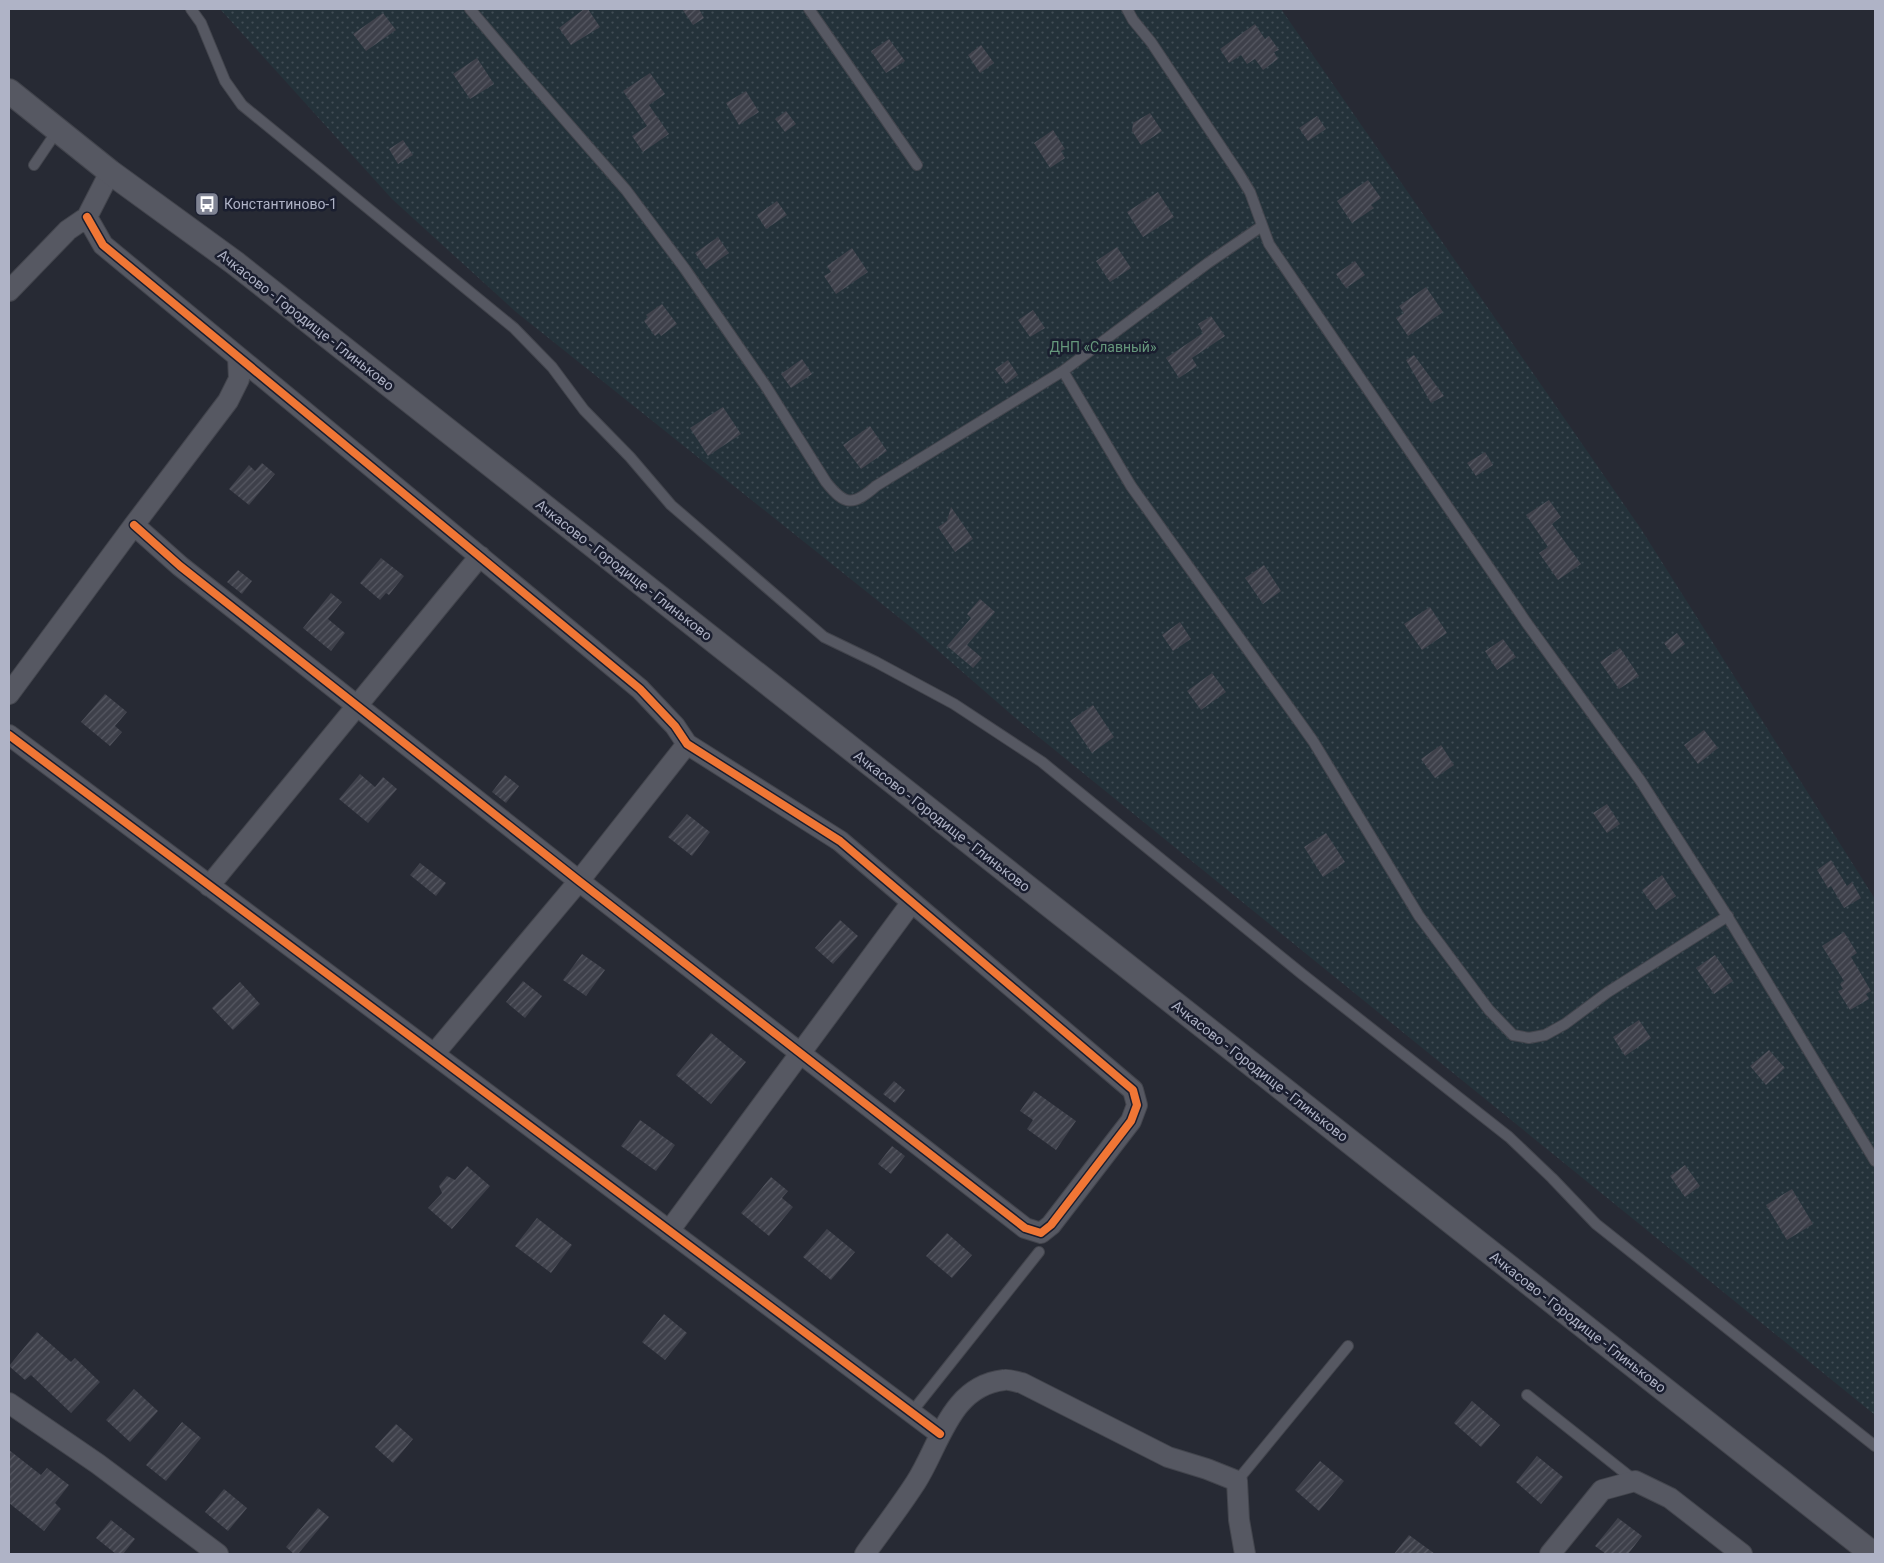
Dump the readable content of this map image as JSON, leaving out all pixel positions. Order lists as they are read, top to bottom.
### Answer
{
  "streets": {
    "street": ["Ачкасово - Городище - Глиньково"]
  },
  "parks": ["ДНП «Славный»"],
  "places": {
    "bus stop": ["Константиново-1"]
  }
}
